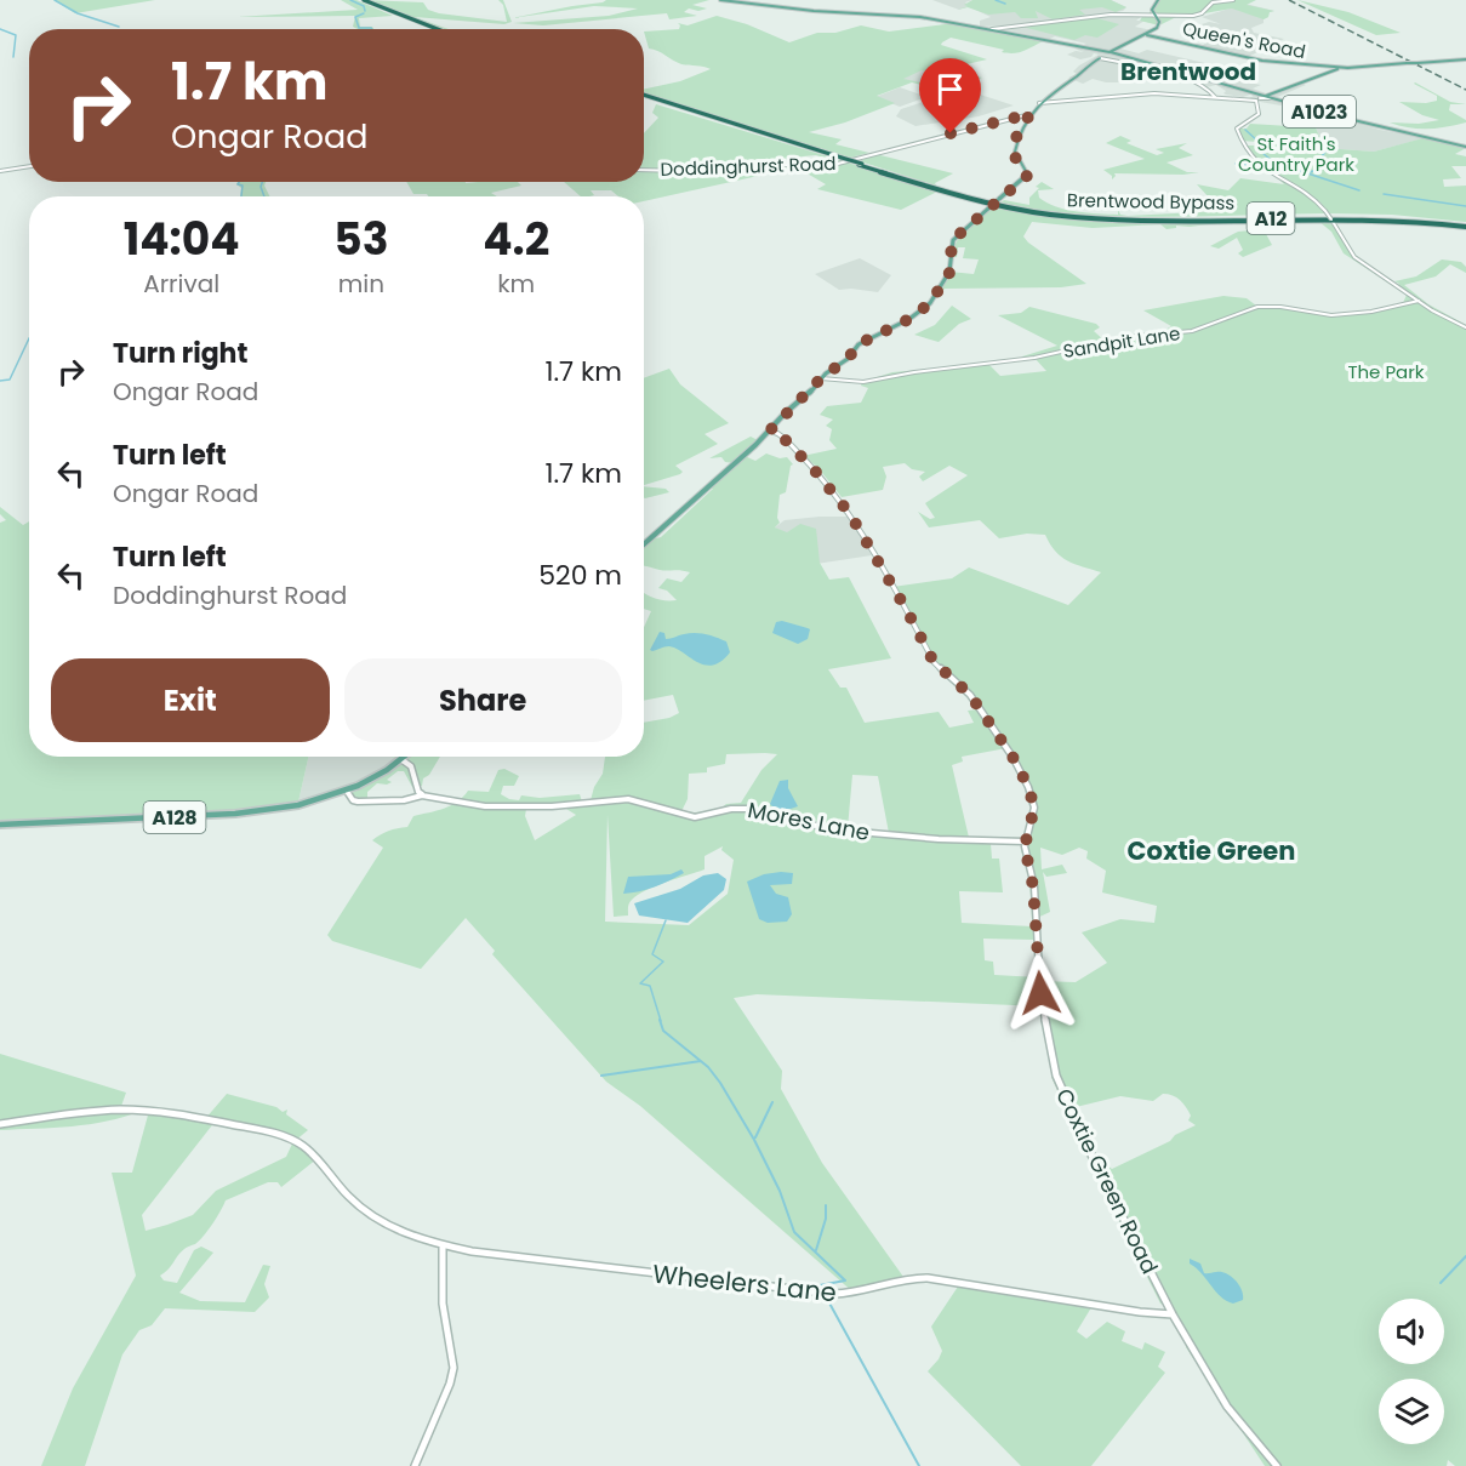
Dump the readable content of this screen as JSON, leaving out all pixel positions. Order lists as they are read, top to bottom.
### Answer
{
  "streets": {
    "highway": ["Brentwood Bypass", "A12"],
    "main road": ["Queen's Road", "A1023", "A128"],
    "street": [
      "Doddinghurst Road",
      "Sandpit Lane",
      "Mores Lane",
      "Coxtie Green Road",
      "Wheelers Lane"
    ]
  },
  "crossings": [
    ["A128", "Mores Lane"],
    ["Mores Lane", "Coxtie Green Road"],
    ["Coxtie Green Road", "Wheelers Lane"]
  ],
  "districts": ["Brentwood", "Coxtie Green"],
  "parks": ["St Faith's Country Park", "The Park"],
  "page": {
    "turn": ["1.7 km", "Ongar Road"],
    "eta": [
      "14:04",
      "Arrival",
      "53",
      "min",
      "4.2",
      "km"
    ],
    "list": [
      {
        "name": "Turn right",
        "note": "Ongar Road",
        "value": "1.7 km"
      },
      {
        "name": "Turn left",
        "note": "Ongar Road",
        "value": "1.7 km"
      },
      {
        "name": "Turn left",
        "note": "Doddinghurst Road",
        "value": "520 m"
      }
    ],
    "buttons": ["Exit", "Share"]
  }
}
